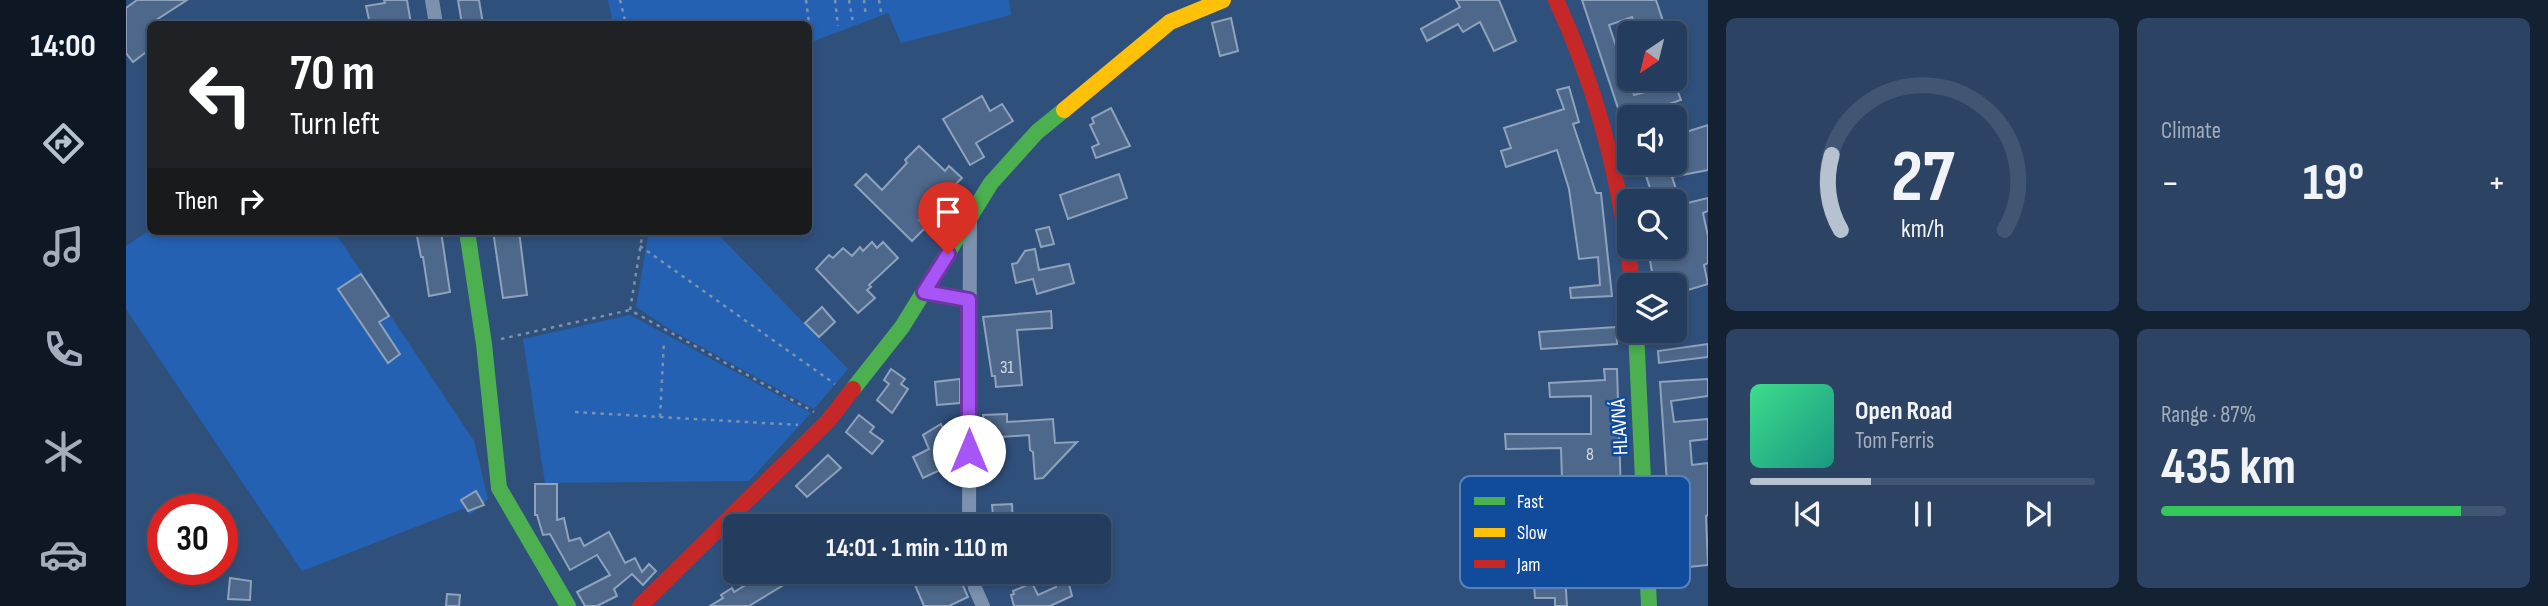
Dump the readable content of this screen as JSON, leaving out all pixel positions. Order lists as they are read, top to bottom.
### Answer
{
  "streets": {
    "street": ["HLAVNÁ"]
  },
  "house_numbers": ["31", "8"],
  "legend": ["Fast", "Slow", "Jam"],
  "north": "bottom left",
  "page": {
    "tabs": "14:00",
    "tile": [
      "Climate",
      ["Range · 87%", "435 km"]
    ],
    "turn": ["70 m", "Turn left"],
    "heat": ["−", "19°", "+"],
    "then": "Then",
    "song": ["Open Road", "Tom Ferris"],
    "limit": "30",
    "trip": "14:01 · 1 min · 110 m",
    "gauge": ["27", "km/h"]
  }
}
